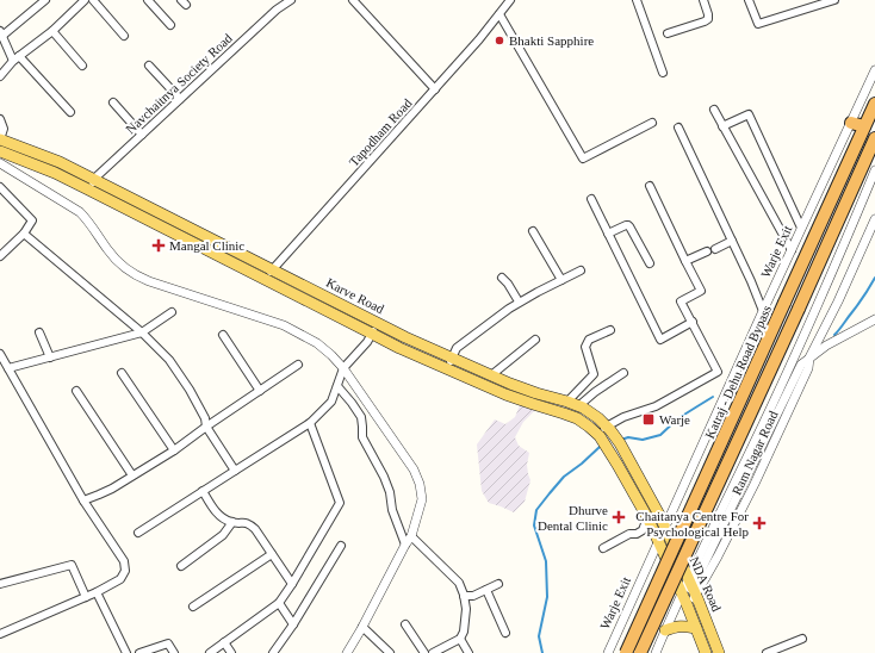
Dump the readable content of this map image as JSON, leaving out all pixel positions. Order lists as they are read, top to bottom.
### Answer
{
  "streets": {
    "highway": ["Katraj - Dehu Road Bypass"],
    "main road": ["Karve Road", "NDA Road"],
    "street": [
      "Navchaitnya Society Road",
      "Tapodham Road",
      "Warje Exit",
      "Ram Nagar Road"
    ]
  },
  "crossings": [
    ["Navchaitnya Society Road", "Karve Road"],
    ["Tapodham Road", "Karve Road"],
    ["Warje Exit", "NDA Road"],
    ["Karve Road", "NDA Road"],
    ["Ram Nagar Road", "NDA Road"]
  ],
  "places": {
    "other": ["Bhakti Sapphire"],
    "health": ["Mangal Clinic", "Dhurve Dental Clinic", "Chaitanya Centre For Psychological Help"],
    "transit": ["Warje"]
  }
}
